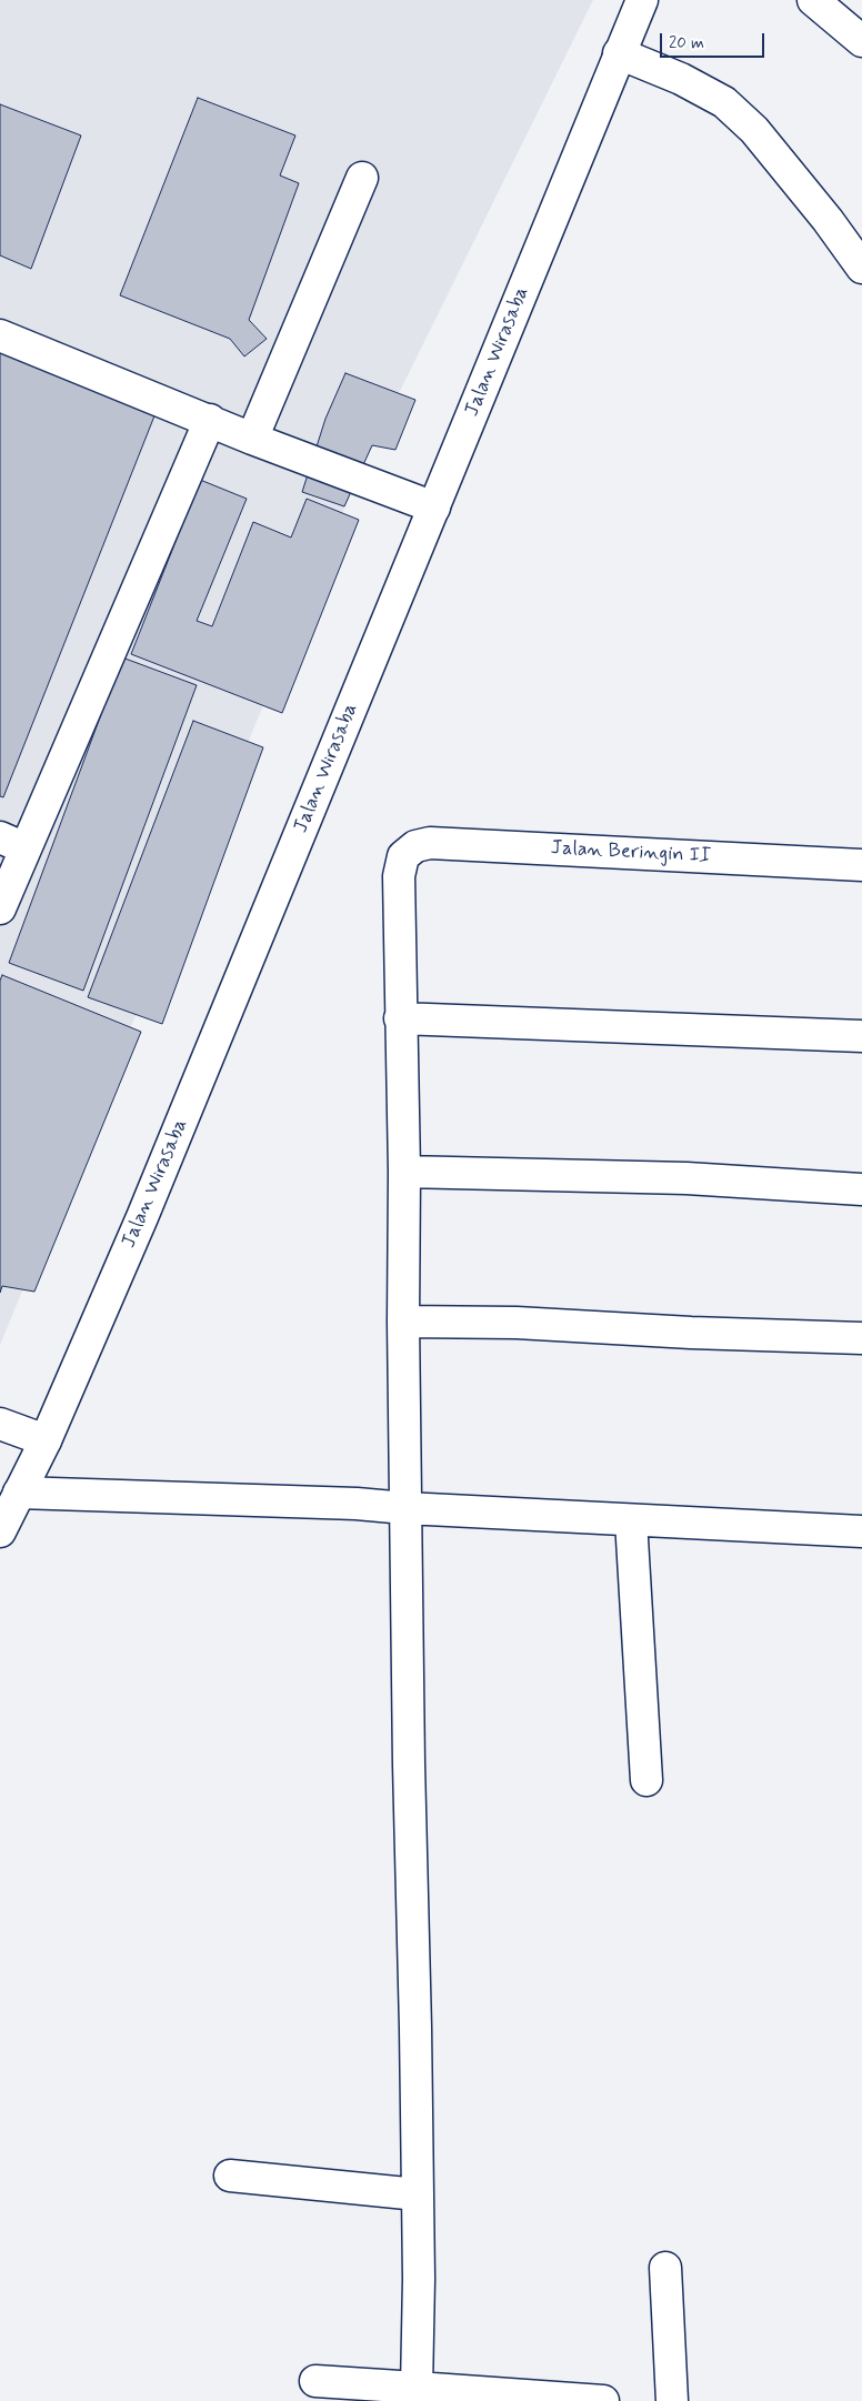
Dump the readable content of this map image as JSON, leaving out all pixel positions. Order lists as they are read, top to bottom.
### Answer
{
  "streets": {
    "street": ["Jalan Wirasaba", "Jalan Beringin II"]
  },
  "scale_bar": "20 m"
}
